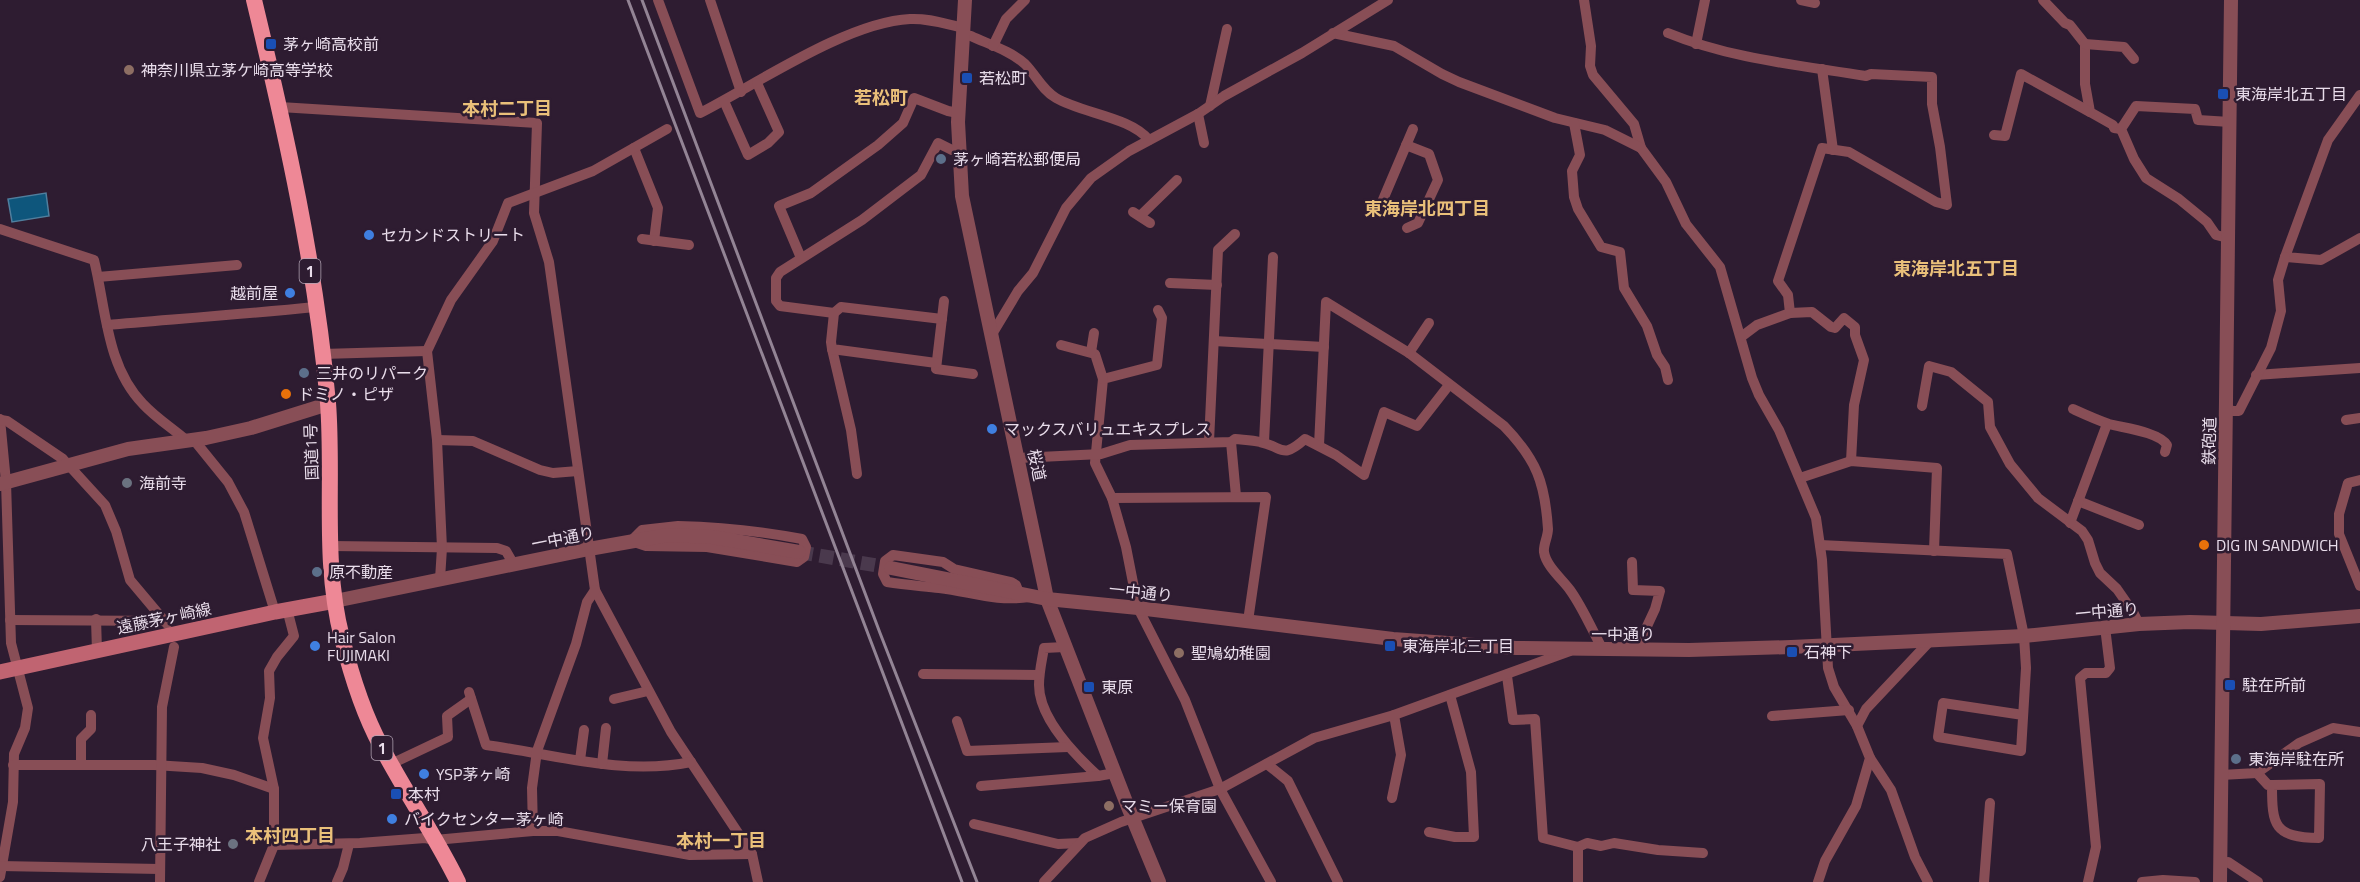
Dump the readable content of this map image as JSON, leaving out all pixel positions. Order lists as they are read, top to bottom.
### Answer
{
  "streets": {
    "highway": ["1", "国道1号"],
    "main road": ["遠藤茅ヶ崎線"],
    "street": ["鉄砲道", "桜道", "一中通り"]
  },
  "crossings": [
    ["鉄砲道", "一中通り"],
    ["国道1号", "一中通り"],
    ["国道1号", "遠藤茅ヶ崎線"],
    ["桜道", "一中通り"],
    ["一中通り", "遠藤茅ヶ崎線"]
  ],
  "districts": [
    "若松町",
    "本村二丁目",
    "東海岸北四丁目",
    "東海岸北五丁目",
    "本村四丁目",
    "本村一丁目"
  ],
  "places": {
    "transit": [
      "茅ヶ崎高校前",
      "若松町",
      "東海岸北五丁目",
      "東海岸北三丁目",
      "石神下",
      "駐在所前",
      "東原",
      "本村"
    ],
    "other": [
      "神奈川県立茅ケ崎高等学校",
      "茅ヶ崎若松郵便局",
      "セカンドストリート",
      "越前屋",
      "三井のリパーク",
      "ドミノ・ピザ",
      "マックスバリュエキスプレス",
      "海前寺",
      "DIG IN SANDWICH",
      "原不動産",
      "Hair Salon FUJIMAKI",
      "聖鳩幼稚園",
      "東海岸駐在所",
      "YSP茅ヶ崎",
      "マミー保育園",
      "バイクセンター茅ヶ崎",
      "八王子神社"
    ]
  }
}
